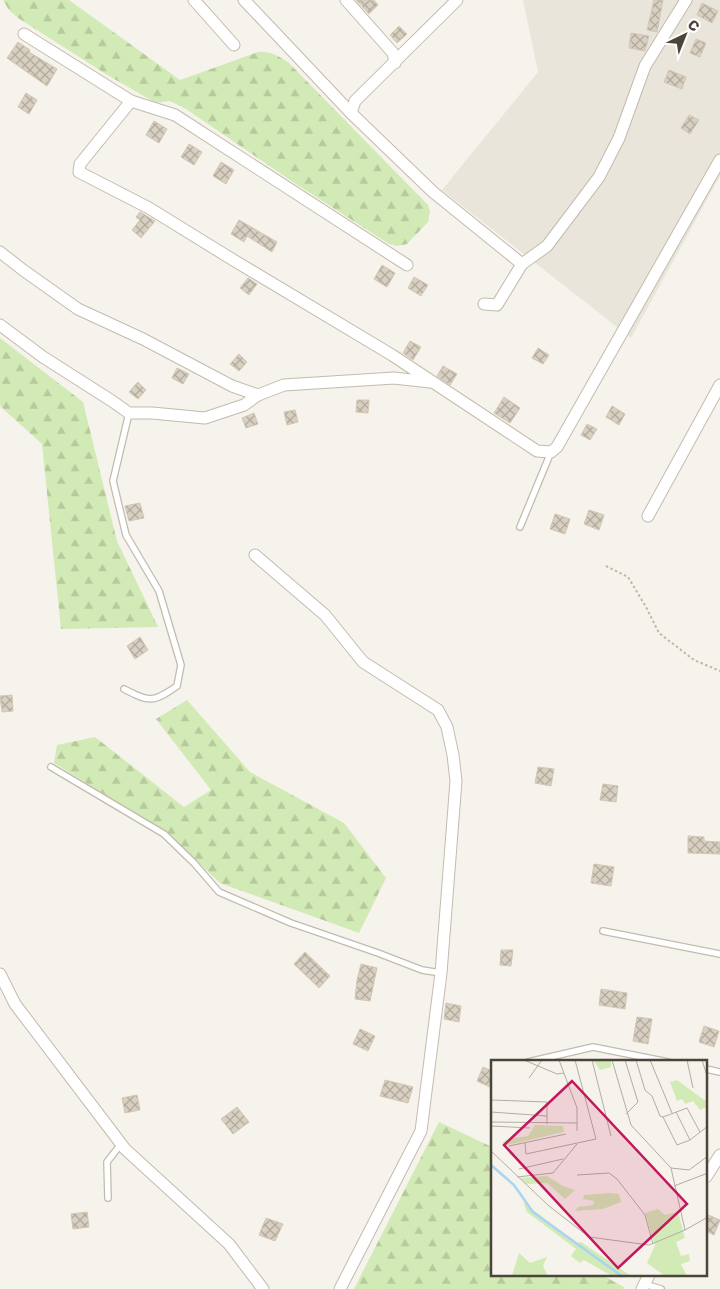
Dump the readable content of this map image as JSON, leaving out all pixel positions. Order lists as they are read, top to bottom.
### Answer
{
  "north": "top right"
}
